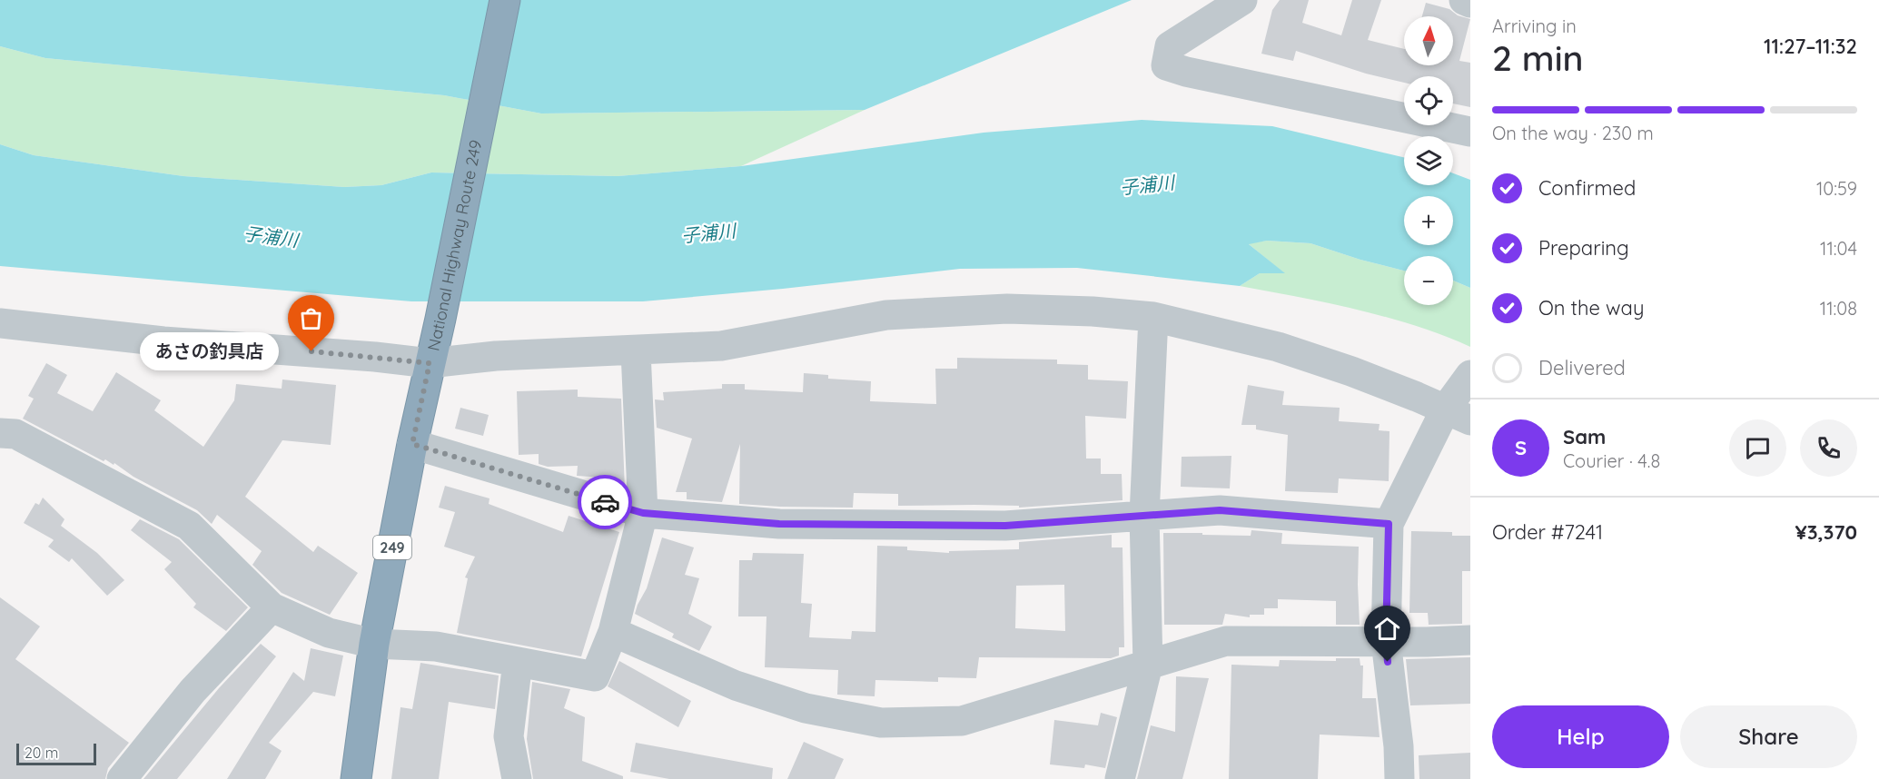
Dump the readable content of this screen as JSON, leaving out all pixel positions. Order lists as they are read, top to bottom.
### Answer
{
  "streets": {
    "highway": ["National Highway Route 249", "249"]
  },
  "water": ["子浦川"],
  "places": ["あさの釣具店"],
  "scale_bar": "20 m",
  "north": "top",
  "page": {
    "heading": ["2 min", "Arriving in", "11:27–11:32"],
    "panel": [
      "Sam",
      "Courier · 4.8",
      "Order #7241",
      "¥3,370"
    ],
    "map_buttons": ["+", "−"],
    "bar": "On the way · 230 m",
    "list": [
      ["Confirmed", "10:59"],
      ["Preparing", "11:04"],
      ["On the way", "11:08"],
      "Delivered"
    ],
    "bubble": "あさの釣具店",
    "round": "S",
    "buttons": ["Help", "Share"],
    "scale": "20 m"
  }
}
